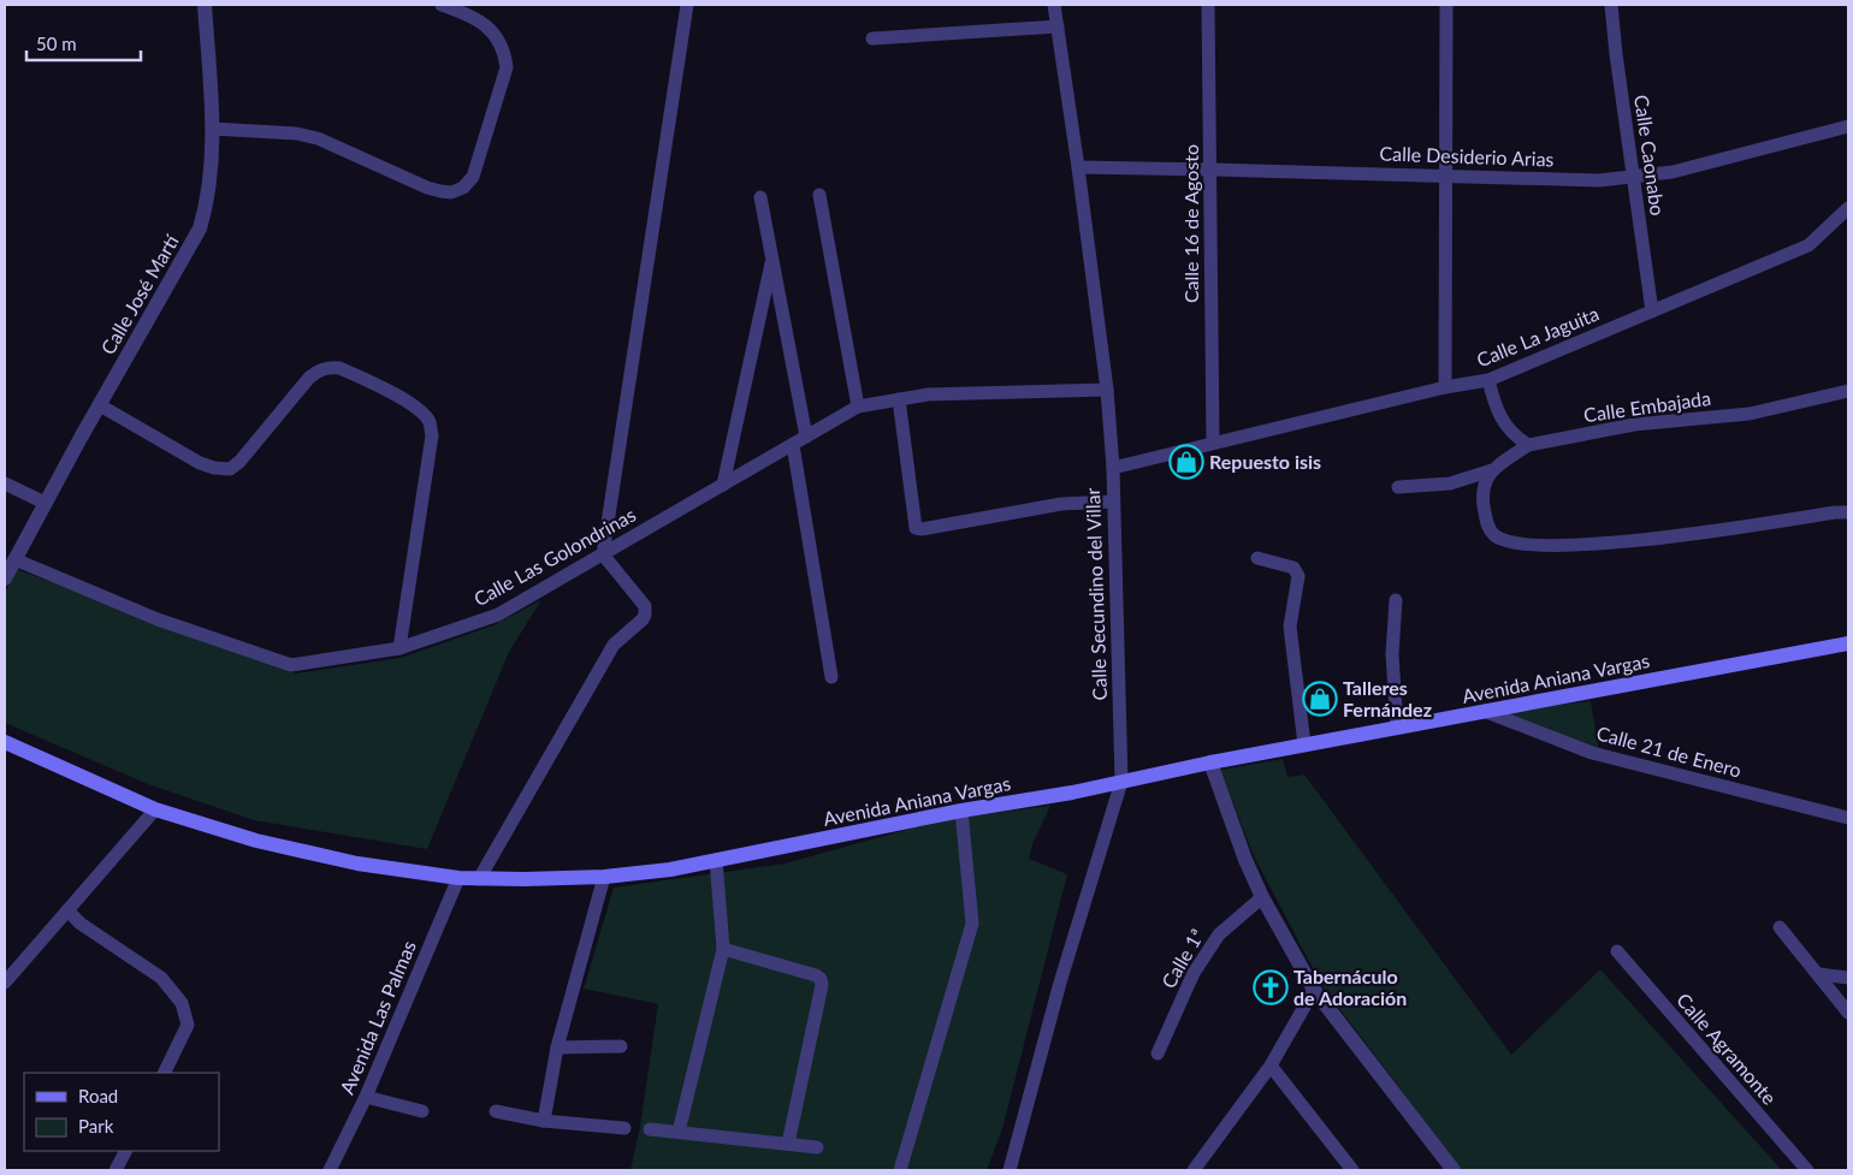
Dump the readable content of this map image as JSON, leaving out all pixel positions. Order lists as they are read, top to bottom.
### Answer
{
  "streets": {
    "main road": ["Avenida Aniana Vargas"],
    "street": [
      "Calle Caonabo",
      "Calle Desiderio Arias",
      "Calle 16 de Agosto",
      "Calle José Martí",
      "Calle La Jaguita",
      "Calle Embajada",
      "Calle Las Golondrinas",
      "Calle Secundino del Villar",
      "Calle 21 de Enero",
      "Calle 1ª",
      "Avenida Las Palmas",
      "Calle Agramonte"
    ]
  },
  "crossings": [
    ["Calle Caonabo", "Calle Desiderio Arias"],
    ["Calle Caonabo", "Calle La Jaguita"],
    ["Calle Desiderio Arias", "Calle 16 de Agosto"],
    ["Calle Desiderio Arias", "Calle Secundino del Villar"],
    ["Calle 16 de Agosto", "Calle La Jaguita"],
    ["Calle José Martí", "Calle Las Golondrinas"],
    ["Calle La Jaguita", "Calle Secundino del Villar"],
    ["Calle Las Golondrinas", "Calle Secundino del Villar"],
    ["Calle Secundino del Villar", "Avenida Aniana Vargas"],
    ["Avenida Aniana Vargas", "Calle 21 de Enero"],
    ["Avenida Aniana Vargas", "Avenida Las Palmas"]
  ],
  "places": {
    "shop": ["Repuesto isis", "Talleres Fernández"],
    "church": ["Tabernáculo de Adoración"]
  },
  "legend": ["Road", "Park"],
  "scale_bar": "50 m"
}
